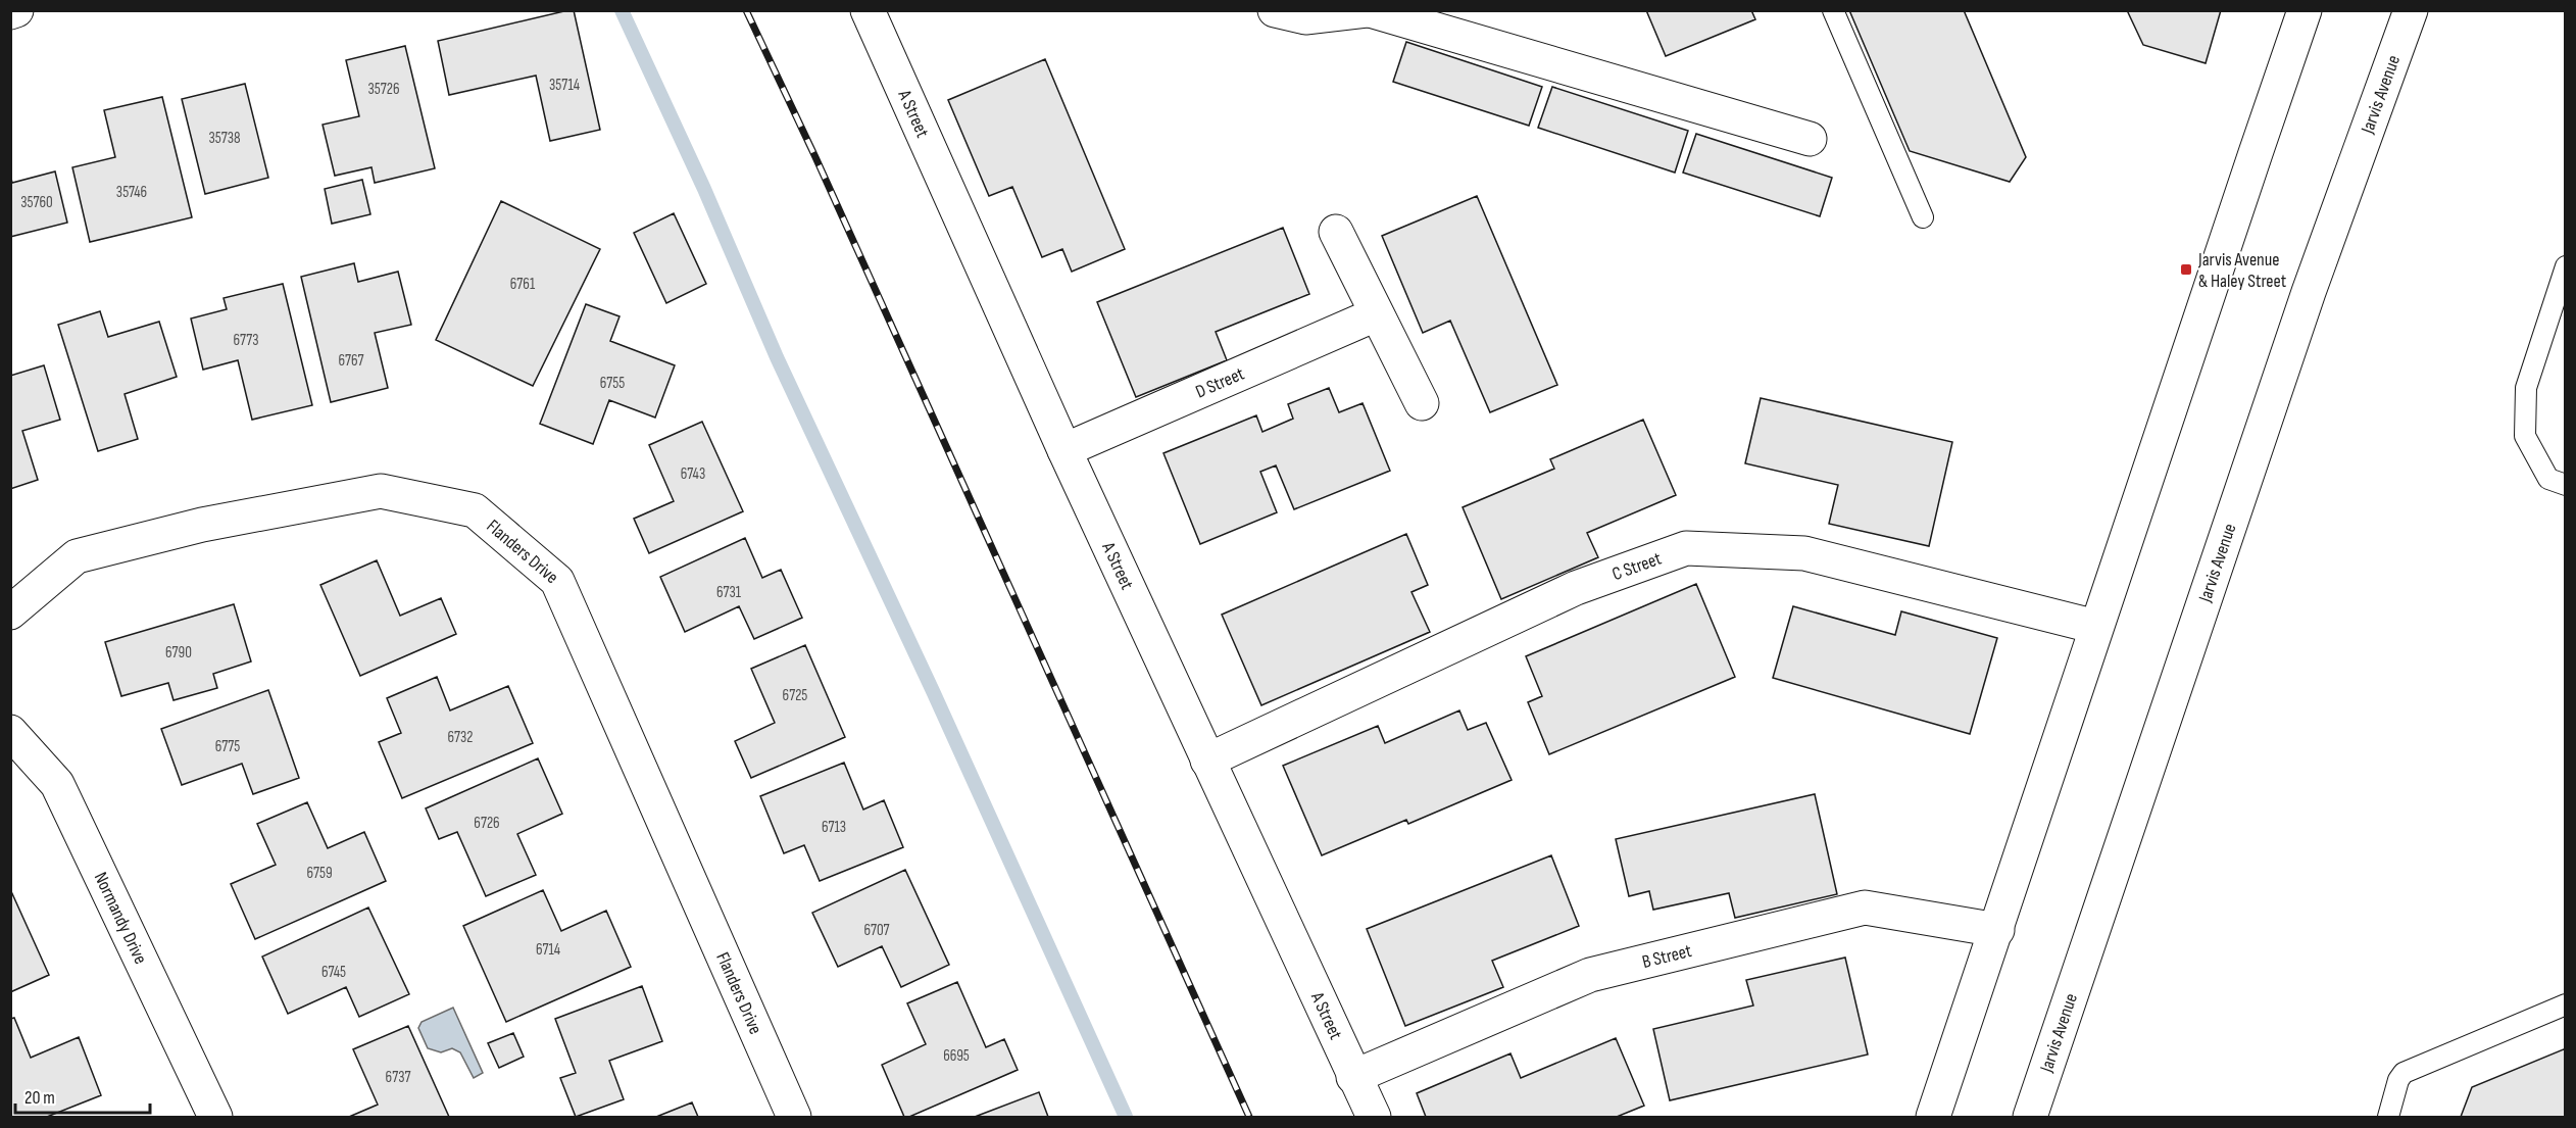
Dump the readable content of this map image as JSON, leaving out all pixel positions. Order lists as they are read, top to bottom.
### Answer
{
  "streets": {
    "street": [
      "Jarvis Avenue",
      "A Street",
      "D Street",
      "Flanders Drive",
      "C Street",
      "Normandy Drive",
      "B Street"
    ]
  },
  "crossings": [
    ["A Street", "D Street"],
    ["A Street", "C Street"],
    ["A Street", "B Street"]
  ],
  "places": {
    "transit": ["Jarvis Avenue & Haley Street"]
  },
  "house_numbers": [
    "35714",
    "35726",
    "35738",
    "35746",
    "35760",
    "6761",
    "6773",
    "6767",
    "6755",
    "6743",
    "6731",
    "6790",
    "6725",
    "6732",
    "6775",
    "6726",
    "6713",
    "6759",
    "6707",
    "6714",
    "6745",
    "6695",
    "6737"
  ],
  "scale_bar": "20 m"
}
